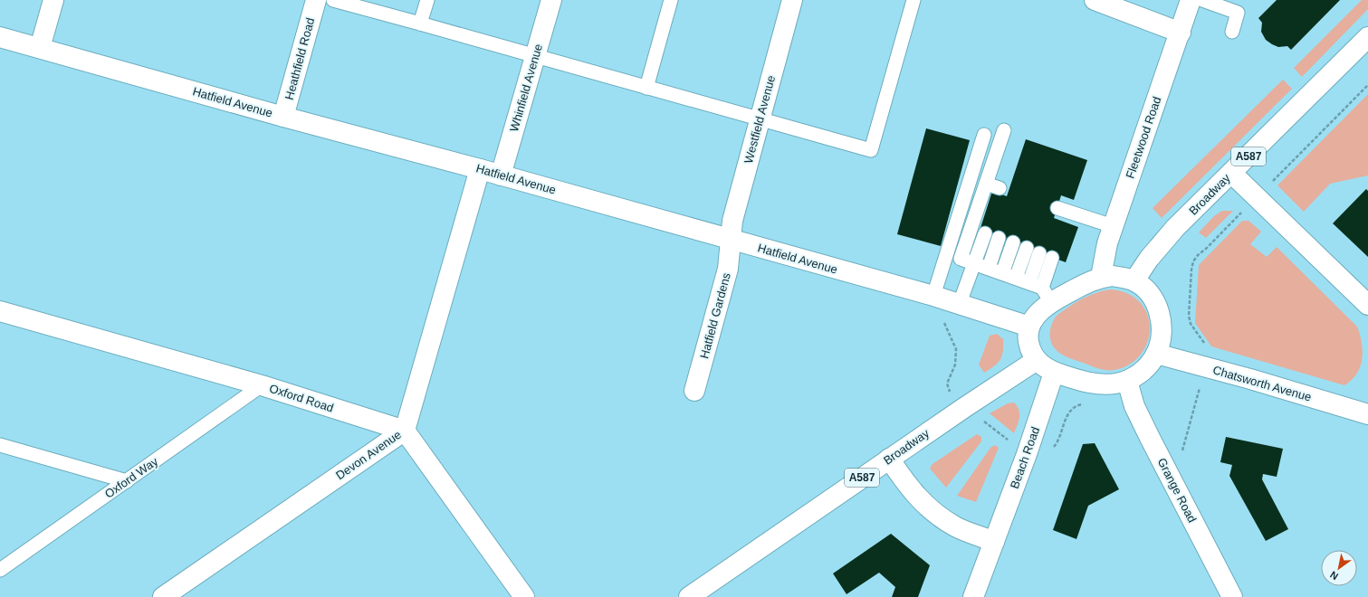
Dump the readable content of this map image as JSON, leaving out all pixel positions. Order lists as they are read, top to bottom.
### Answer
{
  "streets": {
    "street": [
      "Heathfield Road",
      "Whinfield Avenue",
      "Hatfield Avenue",
      "Westfield Avenue",
      "Fleetwood Road",
      "A587",
      "Broadway",
      "Hatfield Gardens",
      "Chatsworth Avenue",
      "Oxford Road",
      "Devon Avenue",
      "Beach Road",
      "Grange Road"
    ],
    "lane": ["Oxford Way"]
  },
  "crossings": [
    ["Heathfield Road", "Hatfield Avenue"],
    ["Whinfield Avenue", "Hatfield Avenue"],
    ["Hatfield Avenue", "Westfield Avenue"],
    ["Hatfield Avenue", "Fleetwood Road"],
    ["Hatfield Avenue", "Broadway"],
    ["Hatfield Avenue", "Hatfield Gardens"],
    ["Hatfield Avenue", "Chatsworth Avenue"],
    ["Hatfield Avenue", "Devon Avenue"],
    ["Hatfield Avenue", "Beach Road"],
    ["Hatfield Avenue", "Grange Road"],
    ["Westfield Avenue", "Hatfield Gardens"],
    ["Fleetwood Road", "Broadway"],
    ["Fleetwood Road", "Chatsworth Avenue"],
    ["Fleetwood Road", "Beach Road"],
    ["Fleetwood Road", "Grange Road"],
    ["Broadway", "Chatsworth Avenue"],
    ["Broadway", "Beach Road"],
    ["Broadway", "Grange Road"],
    ["Chatsworth Avenue", "Beach Road"],
    ["Chatsworth Avenue", "Grange Road"],
    ["Oxford Road", "Devon Avenue"],
    ["Oxford Road", "Oxford Way"],
    ["Beach Road", "Grange Road"]
  ],
  "north": "bottom left"
}
